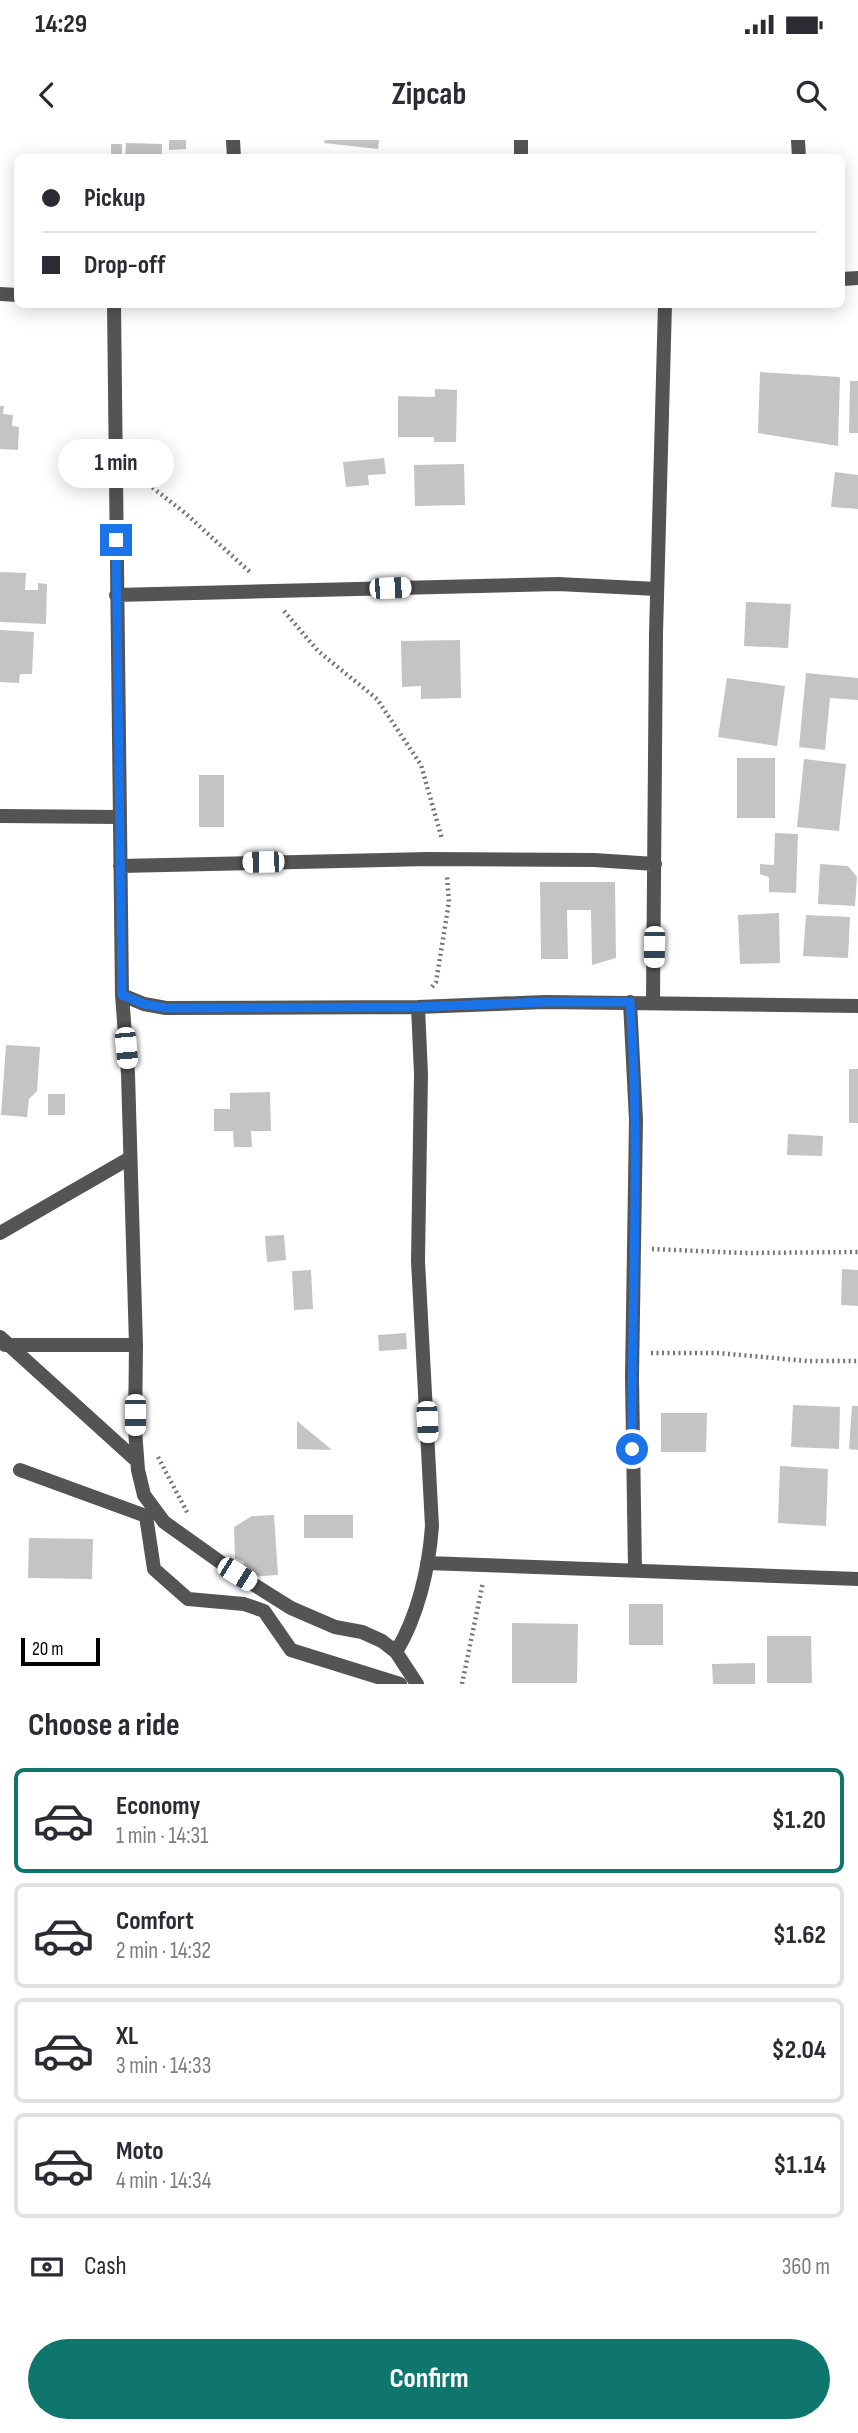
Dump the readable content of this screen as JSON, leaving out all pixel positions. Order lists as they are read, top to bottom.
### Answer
{
  "scale_bar": "20 m",
  "page": {
    "status": "14:29",
    "header": "Zipcab",
    "banner": ["Pickup", "Drop-off"],
    "bubble": "1 min",
    "scale": "20 m",
    "heading": "Choose a ride",
    "list": [
      {
        "name": "Economy",
        "note": "1 min · 14:31",
        "value": "$1.20"
      },
      {
        "name": "Comfort",
        "note": "2 min · 14:32",
        "value": "$1.62"
      },
      {
        "name": "XL",
        "note": "3 min · 14:33",
        "value": "$2.04"
      },
      {
        "name": "Moto",
        "note": "4 min · 14:34",
        "value": "$1.14"
      }
    ],
    "pay": ["Cash", "360 m"],
    "buttons": "Confirm"
  }
}
